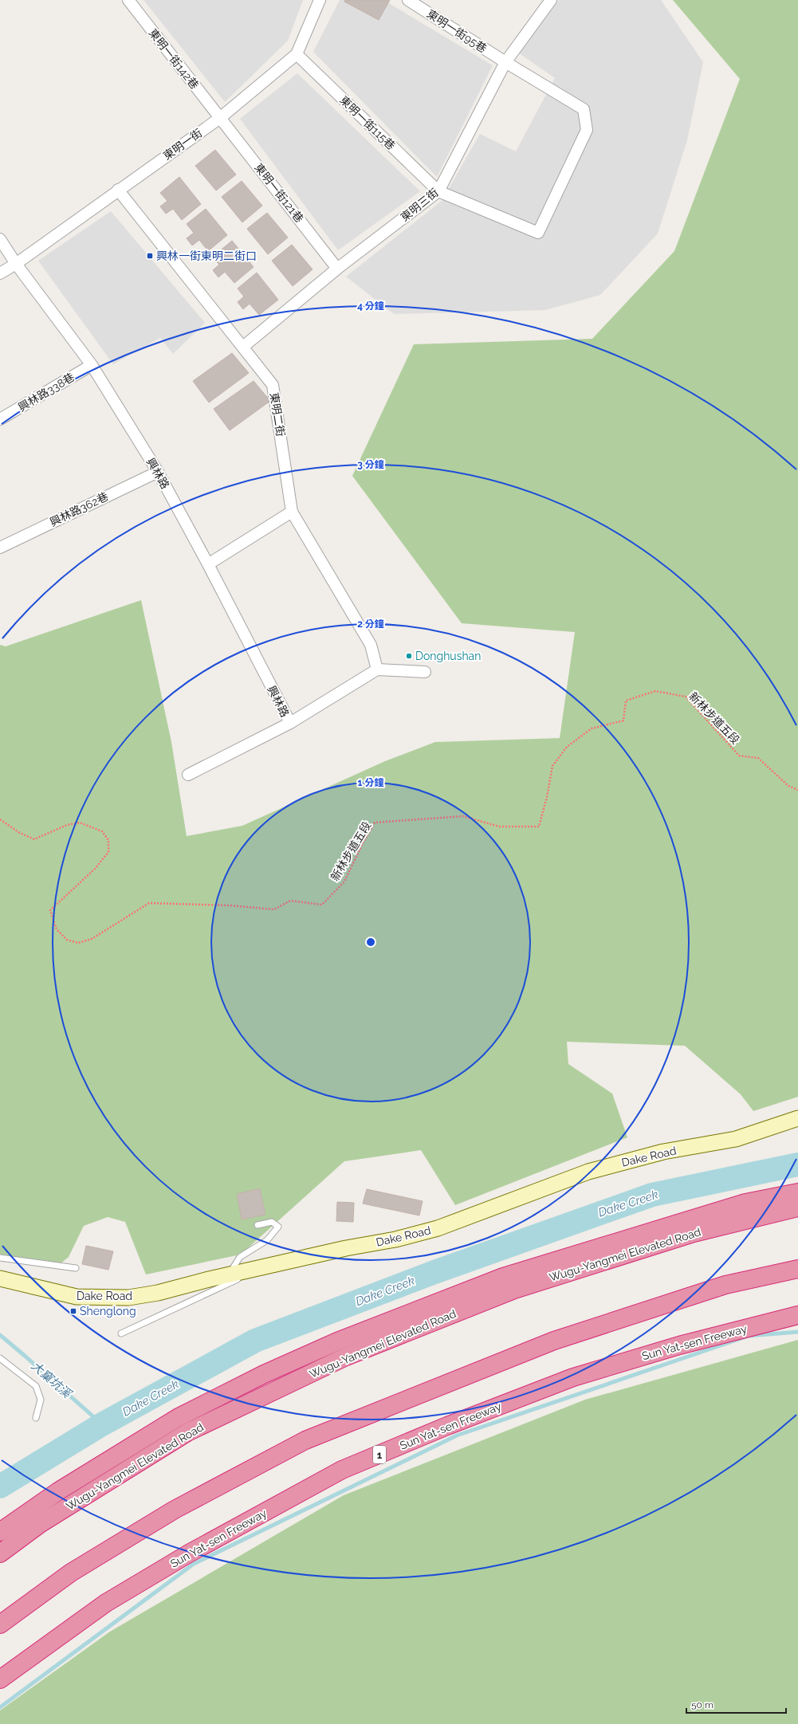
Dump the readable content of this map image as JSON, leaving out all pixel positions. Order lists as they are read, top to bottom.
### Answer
{
  "streets": {
    "highway": ["Wugu-Yangmei Elevated Road", "Sun Yat-sen Freeway", "1"],
    "street": [
      "東明一街95巷",
      "東明一街142巷",
      "東明一街115巷",
      "東明一街",
      "東明一街121巷",
      "東明三街",
      "興林路338巷",
      "東明二街",
      "興林路",
      "興林路362巷",
      "Dake Road"
    ],
    "path": ["新林步道五段"]
  },
  "crossings": [
    ["東明一街95巷", "東明一街115巷"],
    ["東明一街95巷", "東明三街"],
    ["東明一街142巷", "東明一街"],
    ["東明一街142巷", "東明一街121巷"],
    ["東明一街115巷", "東明一街"],
    ["東明一街115巷", "東明三街"],
    ["東明一街", "東明一街121巷"],
    ["東明一街", "東明二街"],
    ["東明一街", "興林路"],
    ["東明一街121巷", "東明三街"],
    ["東明三街", "東明二街"],
    ["興林路338巷", "興林路"],
    ["興林路", "興林路362巷"]
  ],
  "water": ["Dake Creek", "大窠坑溪"],
  "places": {
    "transit": ["興林一街東明二街口", "Shenglong"],
    "other": ["Donghushan"]
  },
  "scale_bar": "50 m",
  "rings": [
    "4 分鐘",
    "3 分鐘",
    "2 分鐘",
    "1 分鐘"
  ]
}
